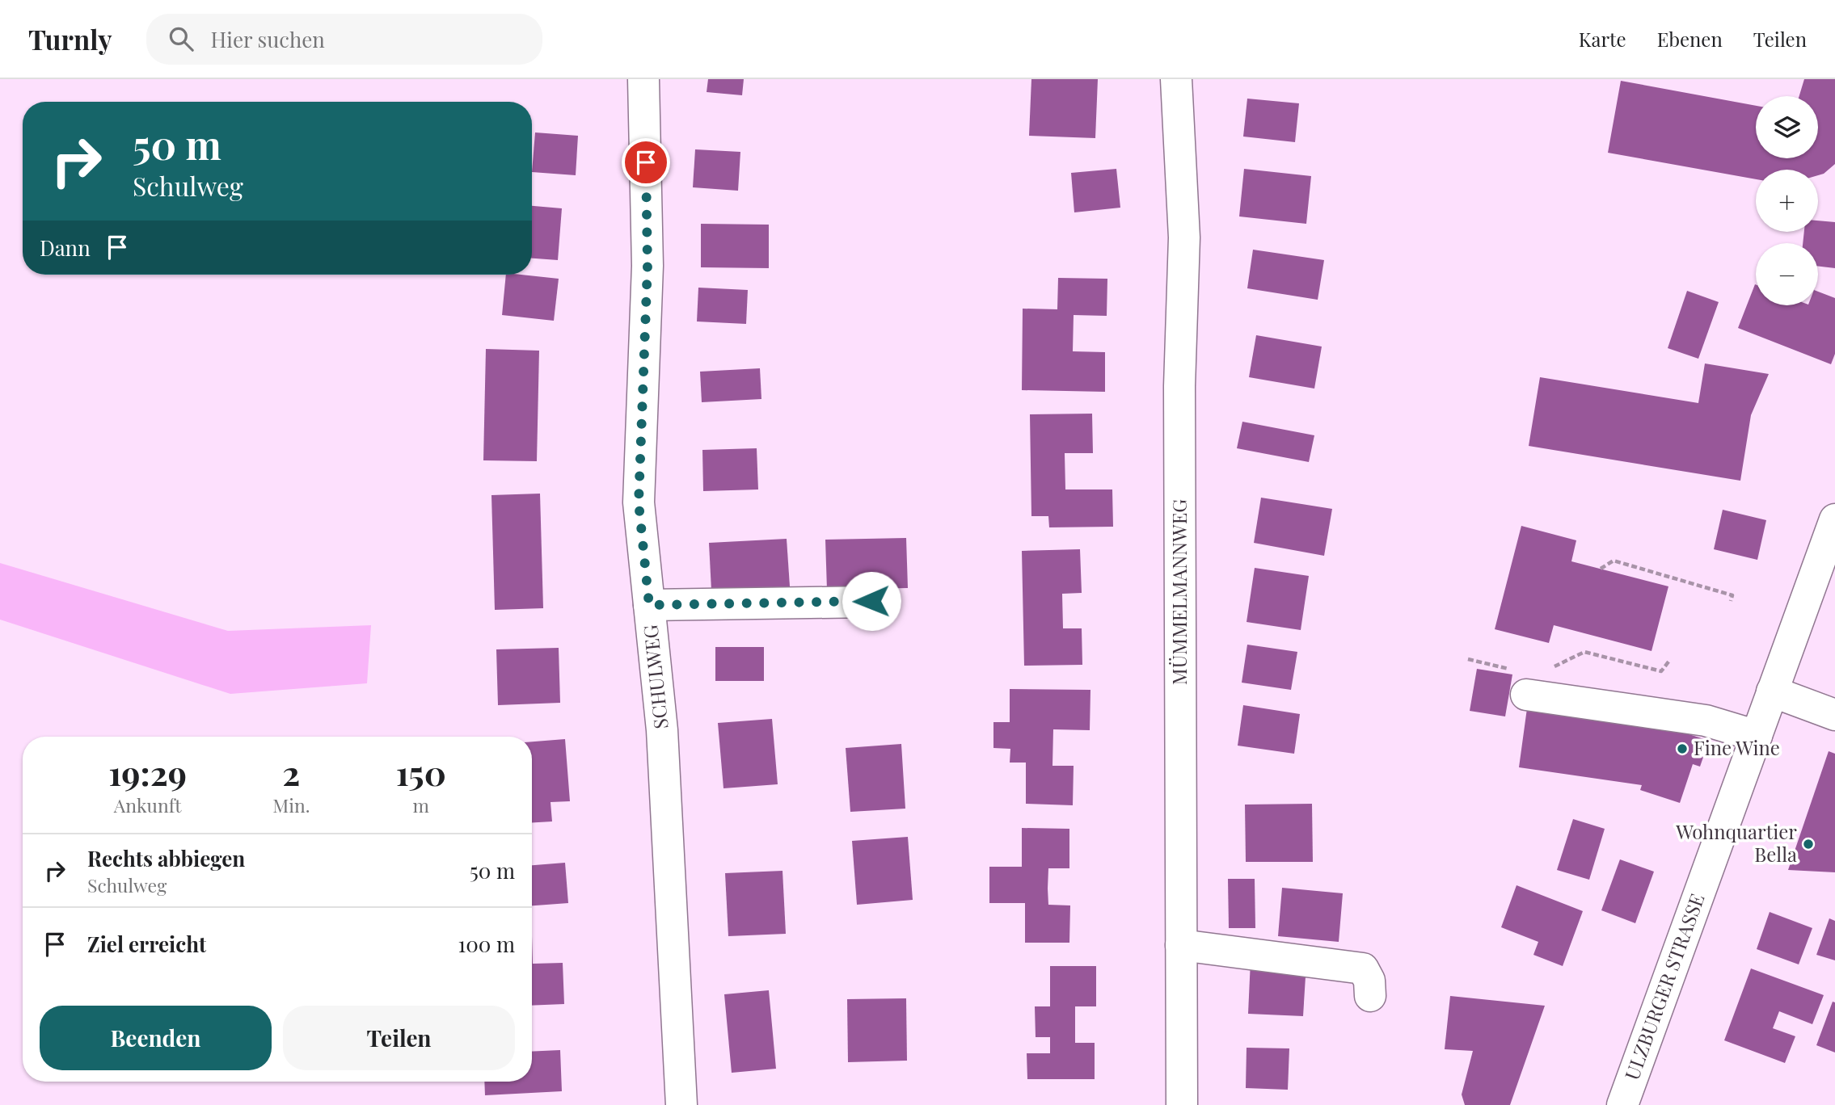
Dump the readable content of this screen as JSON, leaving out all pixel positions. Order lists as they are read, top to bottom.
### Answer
{
  "streets": {
    "street": ["MÜMMELMANNWEG", "SCHULWEG", "ULZBURGER STRASSE"]
  },
  "places": ["Fine Wine", "Wohnquartier Bella"],
  "page": {
    "header": "Turnly",
    "search": "Hier suchen",
    "nav": ["Karte", "Ebenen", "Teilen"],
    "map_buttons": ["+", "−"],
    "turn": ["50 m", "Schulweg"],
    "then": "Dann",
    "eta": [
      "19:29",
      "Ankunft",
      "2",
      "Min.",
      "150",
      "m"
    ],
    "list": [
      {
        "name": "Rechts abbiegen",
        "note": "Schulweg",
        "value": "50 m"
      },
      {
        "name": "Ziel erreicht",
        "value": "100 m"
      }
    ],
    "buttons": ["Beenden", "Teilen"]
  }
}
